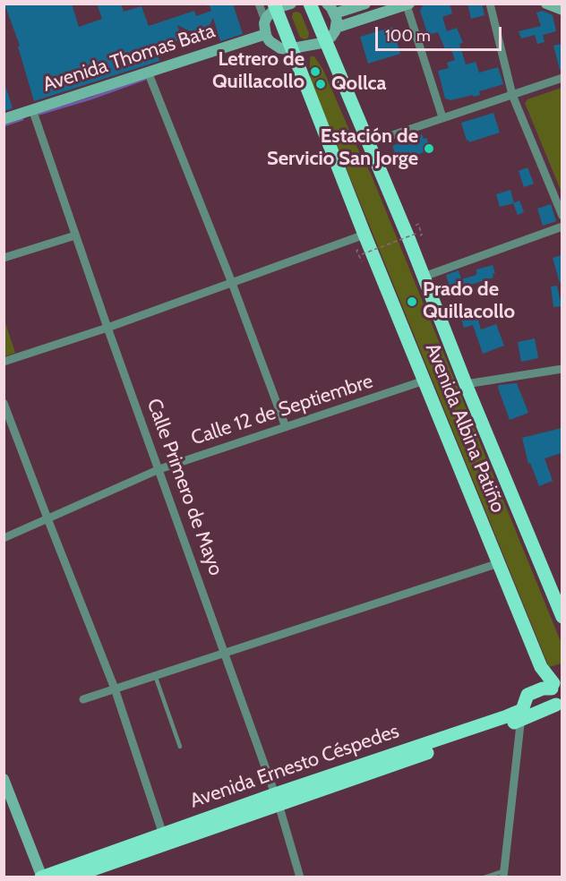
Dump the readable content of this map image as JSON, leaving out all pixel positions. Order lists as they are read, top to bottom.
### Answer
{
  "streets": {
    "highway": ["Avenida Albina Patiño", "Avenida Ernesto Céspedes"],
    "main road": ["Avenida Thomas Bata"],
    "street": ["Calle 12 de Septiembre", "Calle Primero de Mayo"]
  },
  "crossings": [
    ["Avenida Thomas Bata", "Calle Primero de Mayo"],
    ["Calle 12 de Septiembre", "Avenida Albina Patiño"],
    ["Calle 12 de Septiembre", "Calle Primero de Mayo"],
    ["Avenida Albina Patiño", "Avenida Ernesto Céspedes"],
    ["Calle Primero de Mayo", "Avenida Ernesto Céspedes"]
  ],
  "places": [
    "Letrero de Quillacollo",
    "Qollca",
    "Estación de Servicio San Jorge",
    "Prado de Quillacollo"
  ],
  "scale_bar": "100 m"
}
